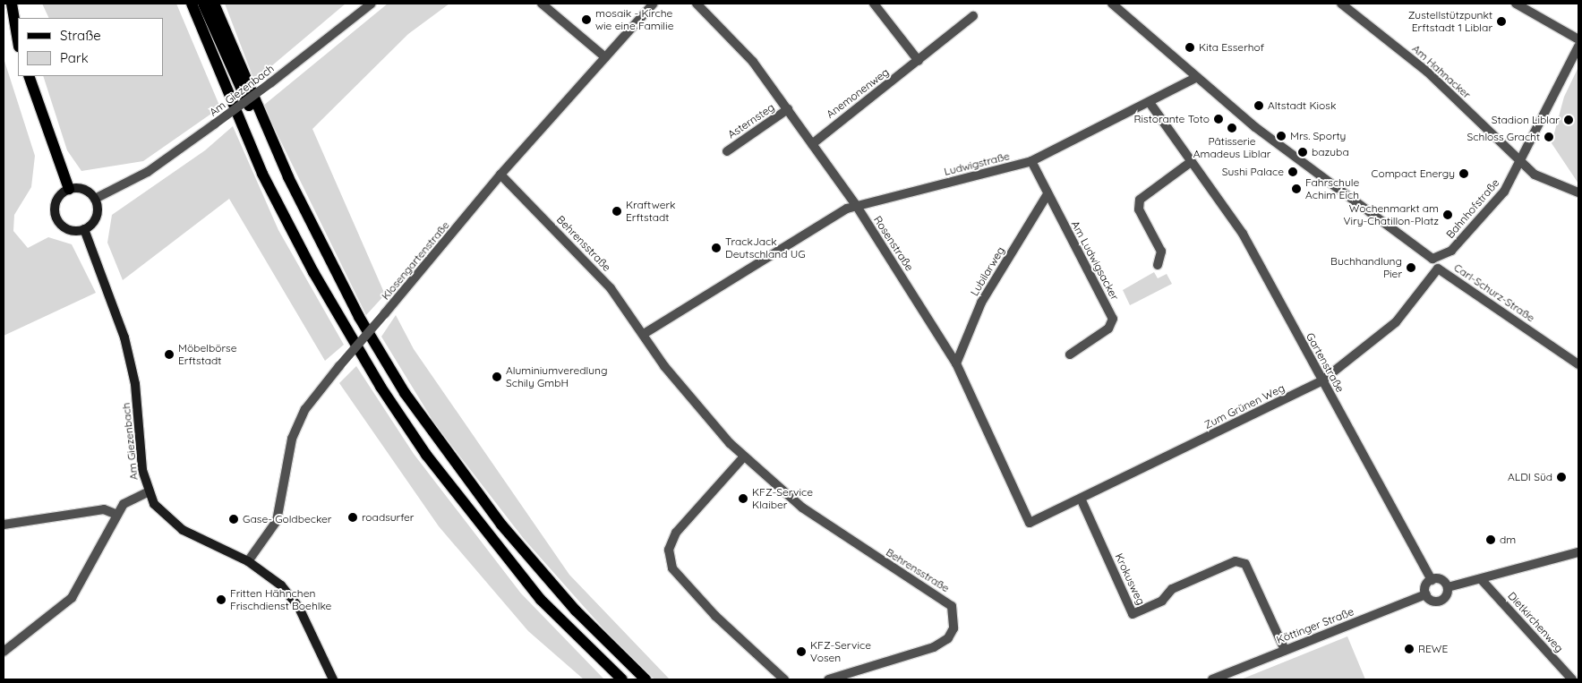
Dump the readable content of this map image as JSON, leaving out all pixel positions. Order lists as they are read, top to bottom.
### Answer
{
  "streets": {
    "main road": ["Am Giezenbach"],
    "street": [
      "Am Hahnacker",
      "Anemonenweg",
      "Asternsteg",
      "Ludwigstraße",
      "Bahnhofstraße",
      "Behrensstraße",
      "Rosenstraße",
      "Klosengartenstraße",
      "Am Ludwigsacker",
      "Lubilarweg",
      "Carl-Schurz-Straße",
      "Gartenstraße",
      "Zum Grünen Weg",
      "Krokusweg",
      "Dietkirchenweg",
      "Köttinger Straße"
    ]
  },
  "crossings": [
    ["Am Hahnacker", "Bahnhofstraße"],
    ["Anemonenweg", "Rosenstraße"],
    ["Asternsteg", "Rosenstraße"],
    ["Ludwigstraße", "Behrensstraße"],
    ["Ludwigstraße", "Rosenstraße"],
    ["Ludwigstraße", "Am Ludwigsacker"],
    ["Ludwigstraße", "Gartenstraße"],
    ["Bahnhofstraße", "Carl-Schurz-Straße"],
    ["Behrensstraße", "Klosengartenstraße"],
    ["Rosenstraße", "Lubilarweg"],
    ["Rosenstraße", "Zum Grünen Weg"],
    ["Am Ludwigsacker", "Lubilarweg"],
    ["Carl-Schurz-Straße", "Zum Grünen Weg"],
    ["Gartenstraße", "Zum Grünen Weg"],
    ["Gartenstraße", "Köttinger Straße"],
    ["Zum Grünen Weg", "Krokusweg"],
    ["Krokusweg", "Köttinger Straße"]
  ],
  "places": [
    "mosaik - Kirche wie eine Familie",
    "Zustellstützpunkt Erftstadt 1 Liblar",
    "Kita Esserhof",
    "Altstadt Kiosk",
    "Ristorante Toto",
    "Stadion Liblar",
    "Pâtisserie Amadeus Liblar",
    "Mrs. Sporty",
    "Schloss Gracht",
    "bazuba",
    "Sushi Palace",
    "Compact Energy",
    "Fahrschule Achim Eich",
    "Kraftwerk Erftstadt",
    "Wochenmarkt am Viry-Chatillon-Platz",
    "TrackJack Deutschland UG",
    "Buchhandlung Pier",
    "Möbelbörse Erftstadt",
    "Aluminiumveredlung Schily GmbH",
    "ALDI Süd",
    "KFZ-Service Klaiber",
    "roadsurfer",
    "Gase- Goldbecker",
    "dm",
    "Fritten Hähnchen Frischdienst Boehlke",
    "REWE",
    "KFZ-Service Vosen"
  ],
  "legend": ["Straße", "Park"]
}
